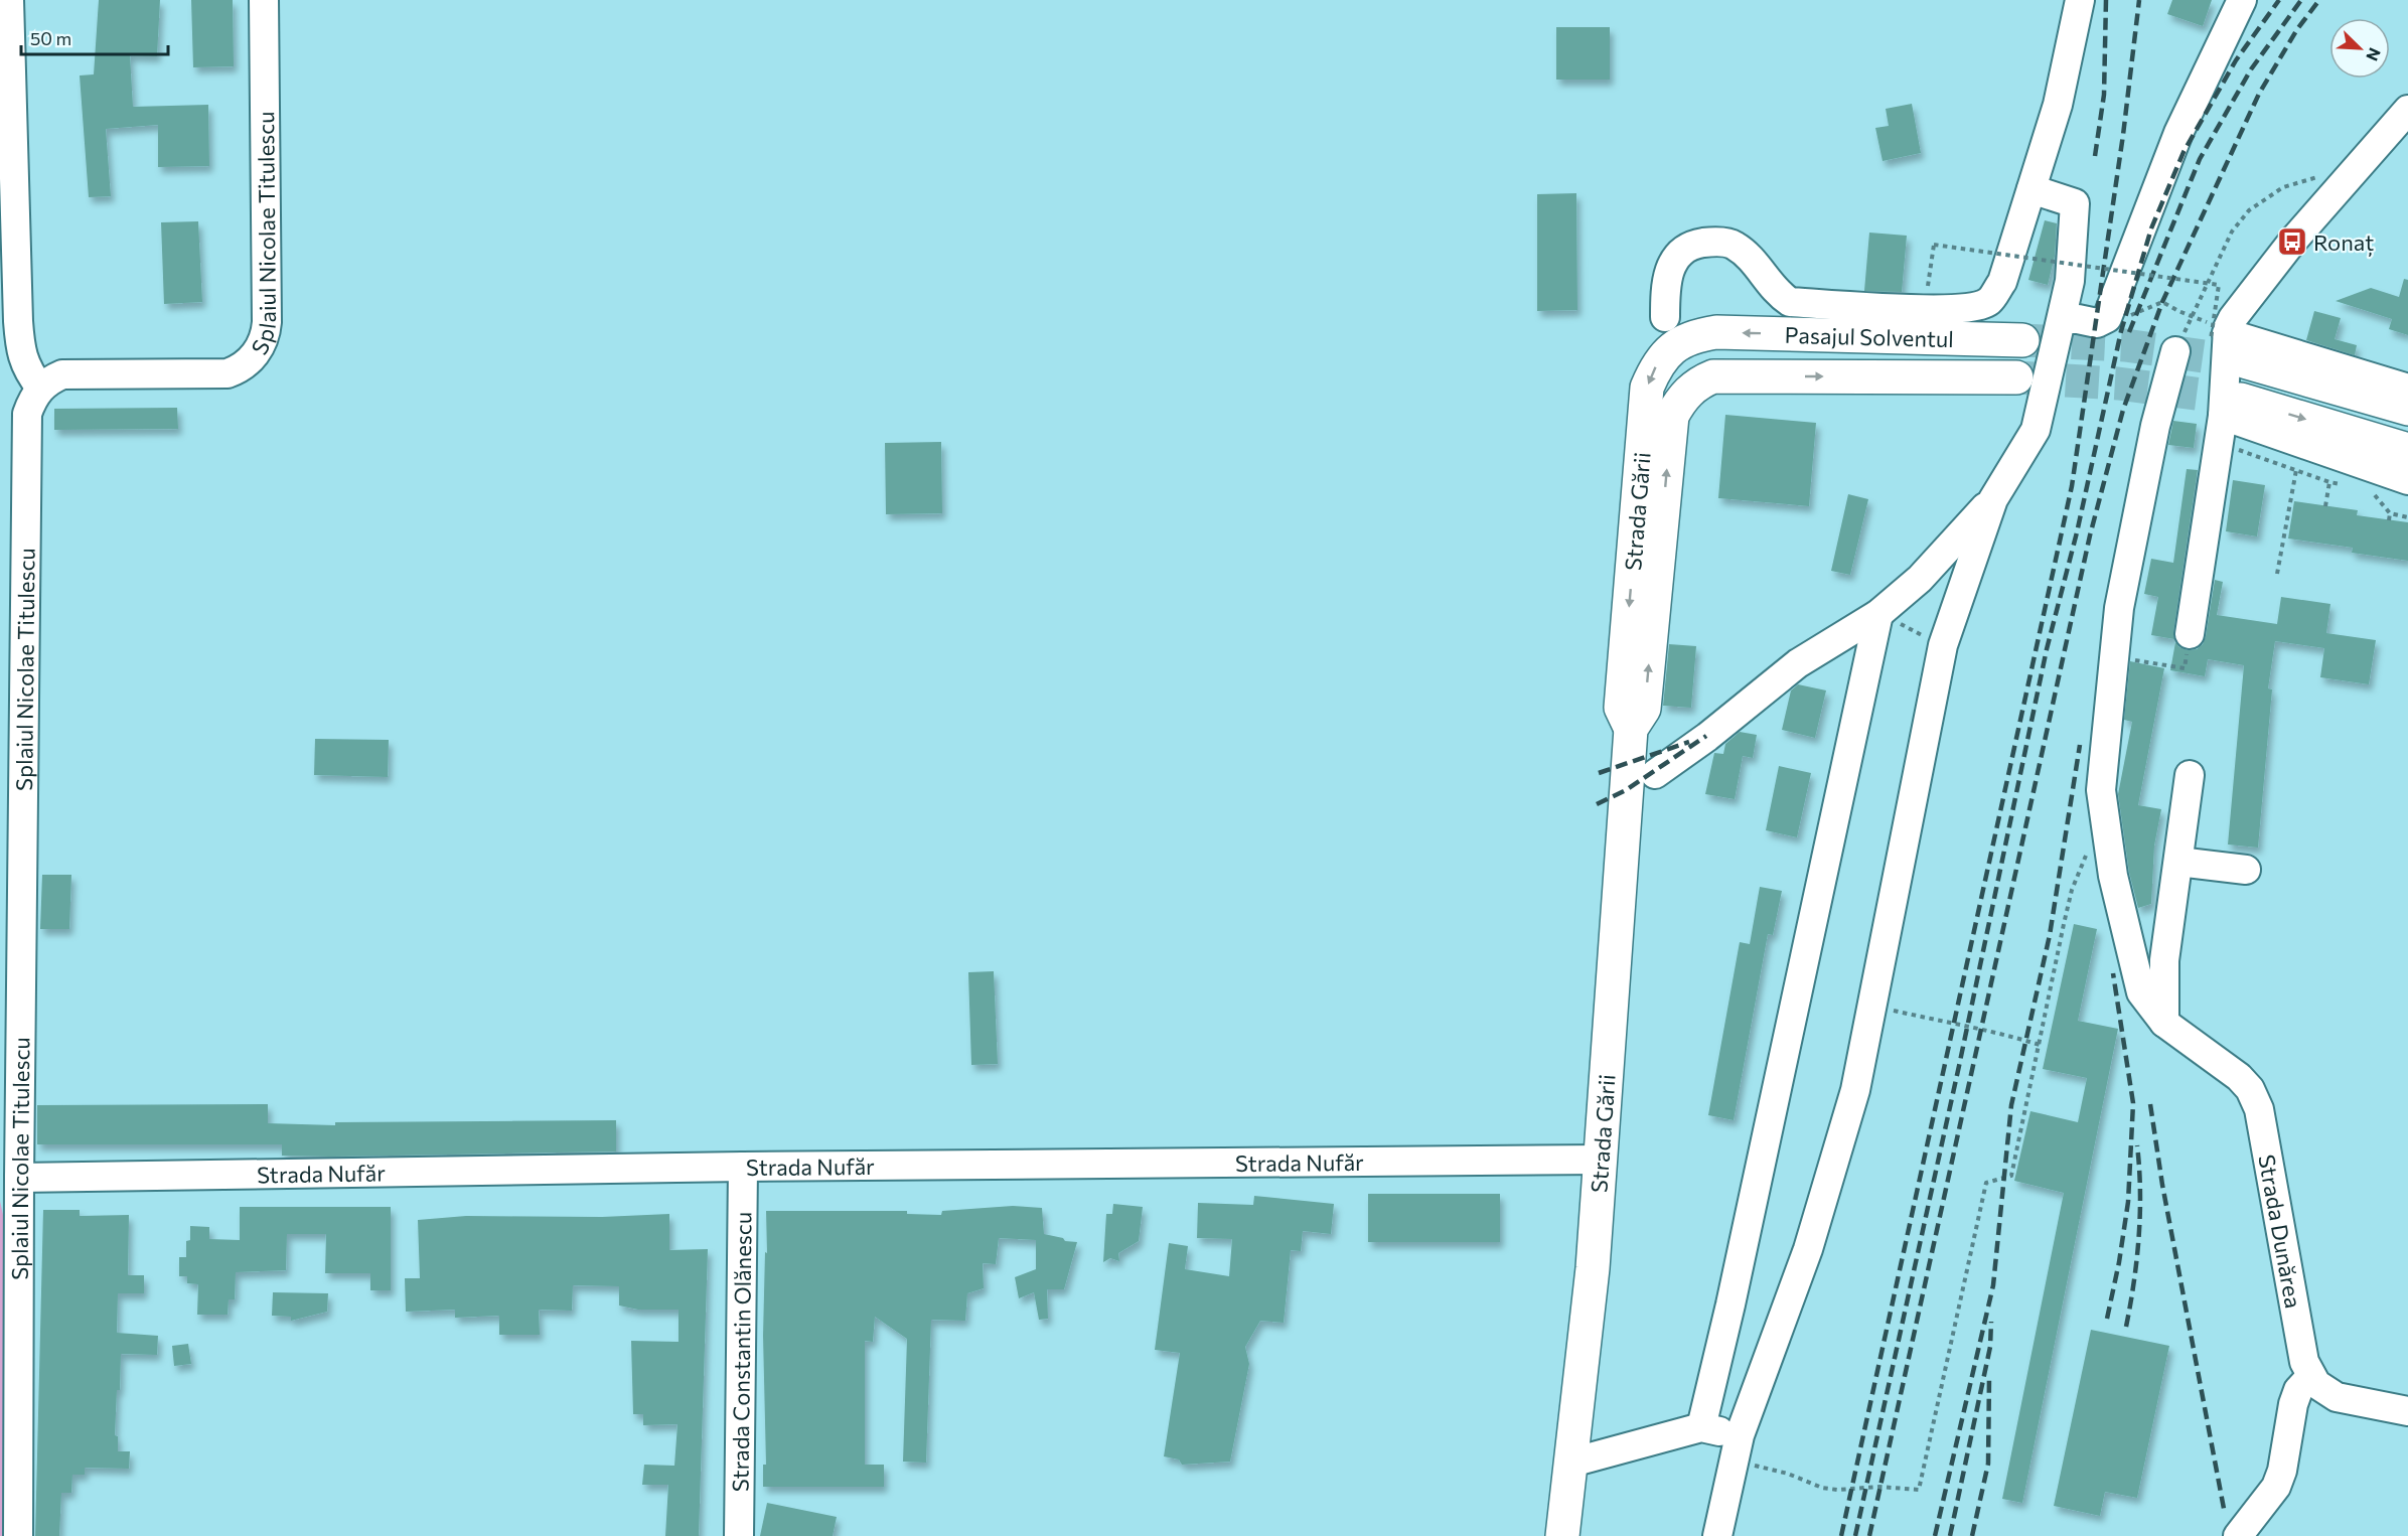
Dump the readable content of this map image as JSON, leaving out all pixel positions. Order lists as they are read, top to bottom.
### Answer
{
  "streets": {
    "main road": ["Pasajul Solventul", "Strada Gării"],
    "street": [
      "Splaiul Nicolae Titulescu",
      "Strada Nufăr",
      "Strada Dunărea",
      "Strada Constantin Olănescu"
    ]
  },
  "crossings": [
    ["Splaiul Nicolae Titulescu", "Strada Nufăr"],
    ["Pasajul Solventul", "Strada Gării"],
    ["Strada Gării", "Strada Nufăr"],
    ["Strada Nufăr", "Strada Constantin Olănescu"]
  ],
  "places": {
    "bus stop": ["Ronaț"]
  },
  "scale_bar": "50 m",
  "north": "bottom right"
}
